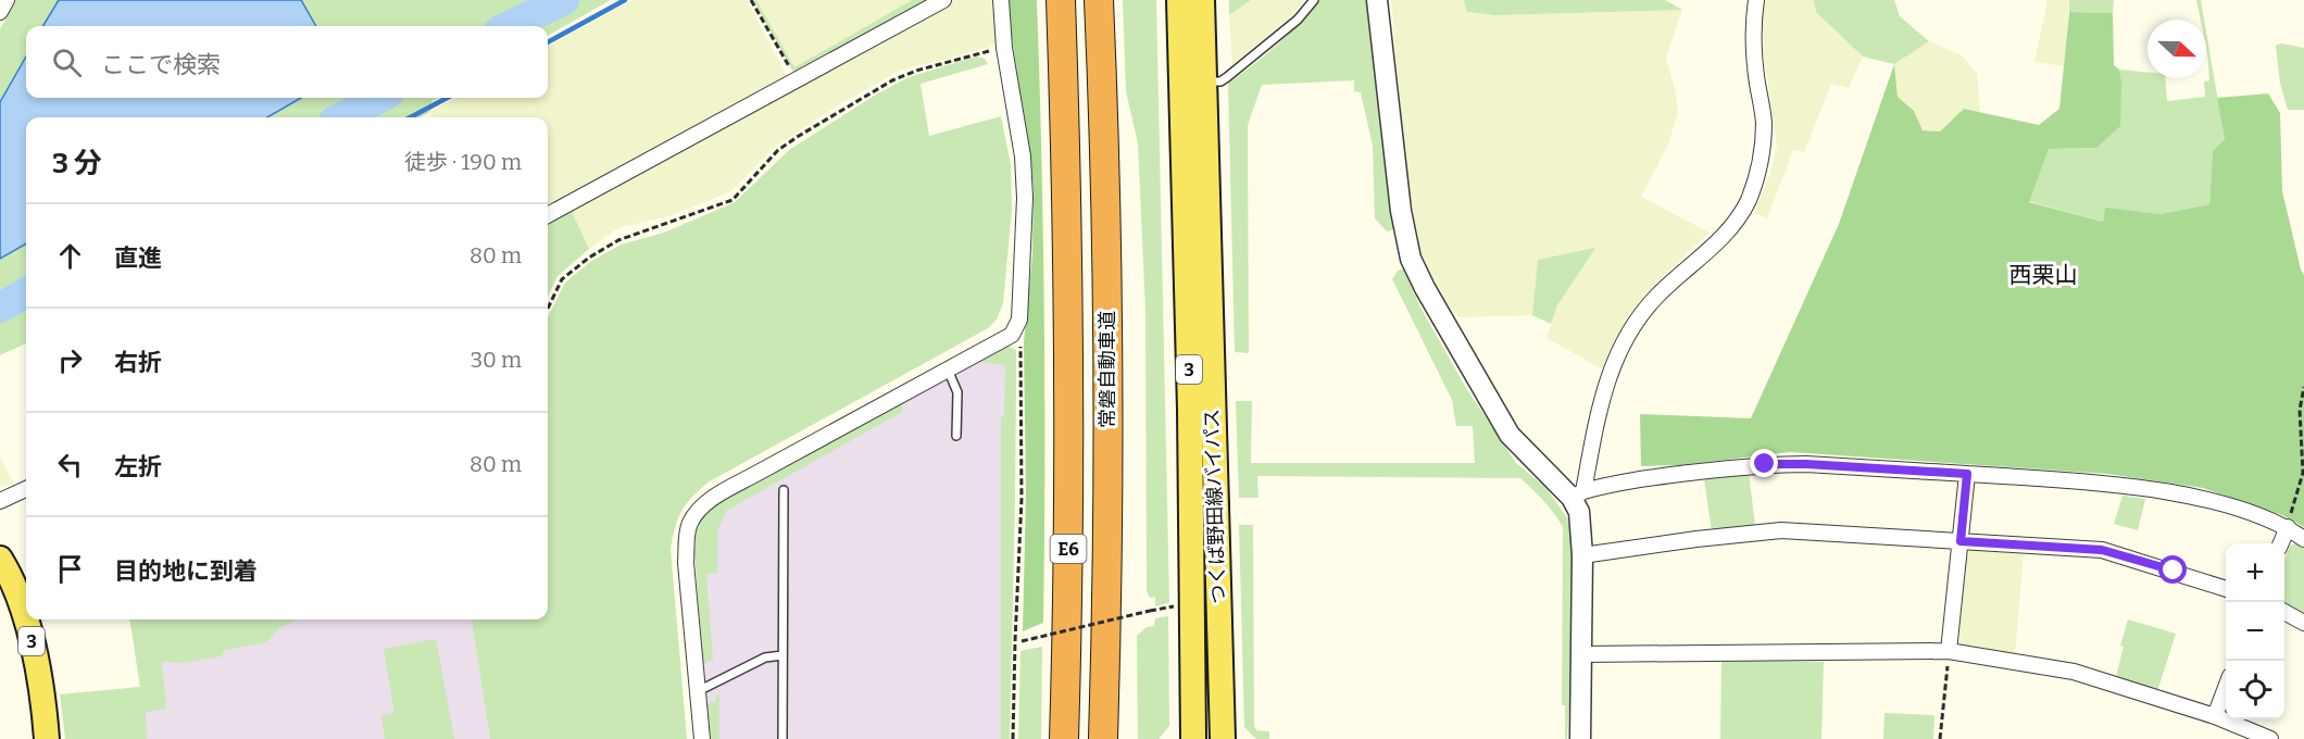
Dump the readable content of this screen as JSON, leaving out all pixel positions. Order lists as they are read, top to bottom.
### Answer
{
  "streets": {
    "highway": ["常磐自動車道", "E6"],
    "main road": ["3", "つくば野田線バイパス"]
  },
  "districts": ["西栗山"],
  "north": "right",
  "page": {
    "search": "ここで検索",
    "heading": ["3 分", "徒歩 · 190 m"],
    "list": [
      ["直進", "80 m"],
      ["右折", "30 m"],
      ["左折", "80 m"],
      "目的地に到着"
    ],
    "map_buttons": ["+", "−"]
  }
}
